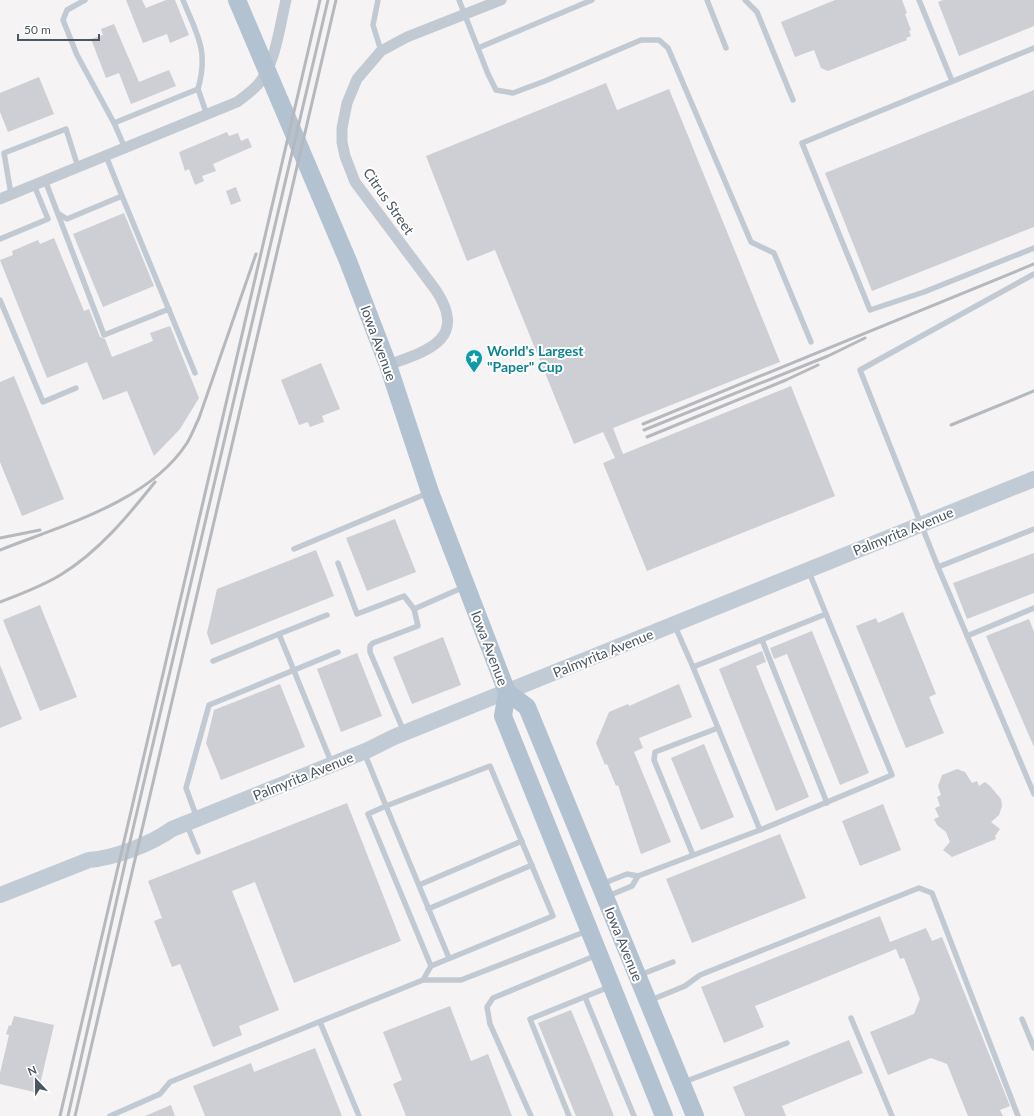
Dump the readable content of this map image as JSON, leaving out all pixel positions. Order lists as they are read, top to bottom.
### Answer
{
  "streets": {
    "main road": ["Iowa Avenue"],
    "street": ["Citrus Street", "Palmyrita Avenue"]
  },
  "crossings": [
    ["Citrus Street", "Iowa Avenue"],
    ["Iowa Avenue", "Palmyrita Avenue"]
  ],
  "places": {
    "place": ["World's Largest \"Paper\" Cup"]
  },
  "scale_bar": "50 m",
  "north": "top"
}
